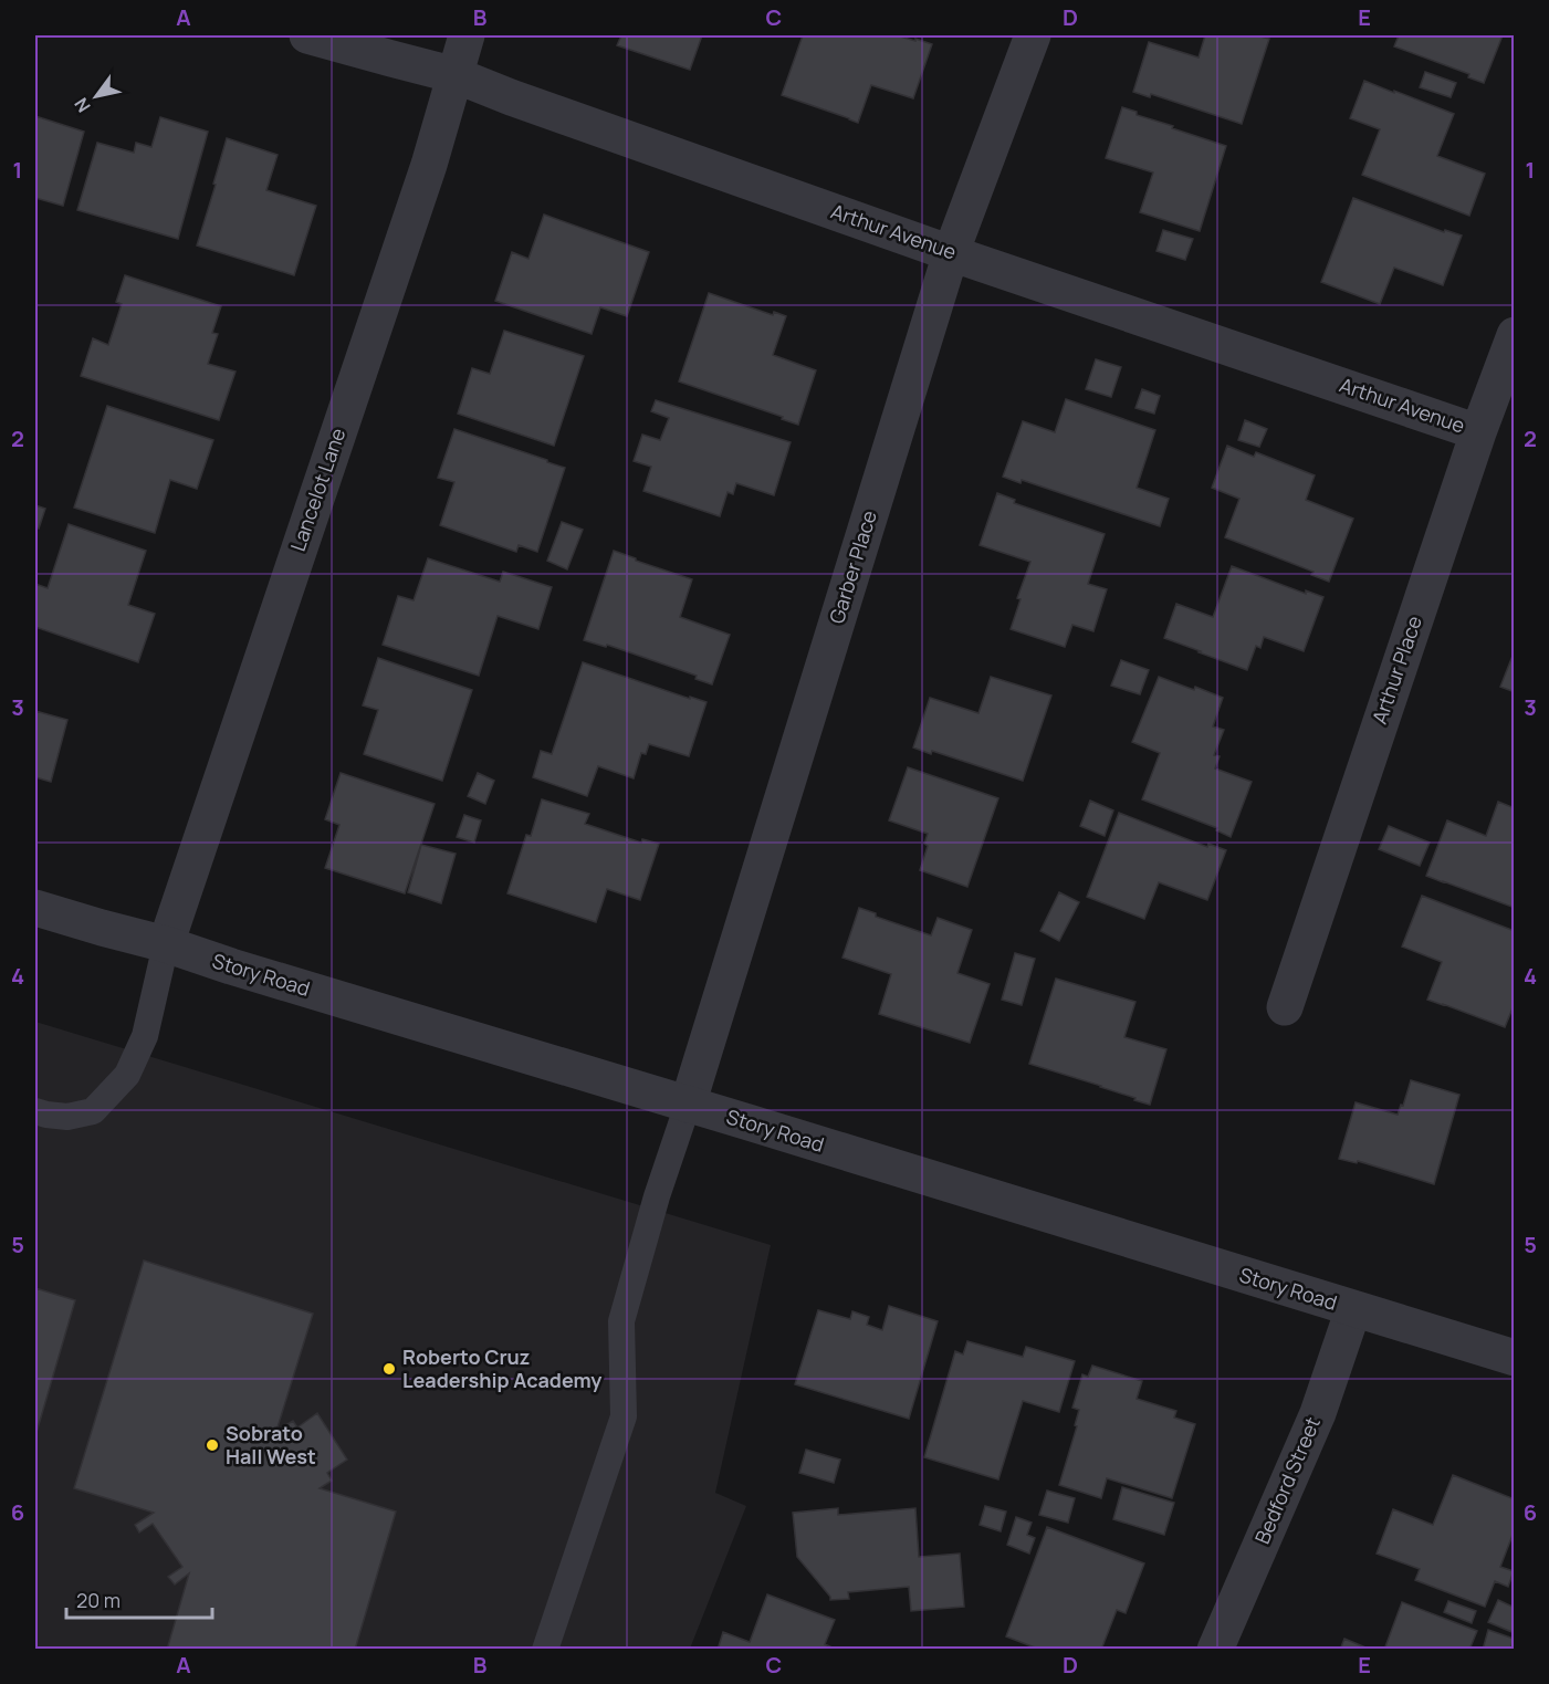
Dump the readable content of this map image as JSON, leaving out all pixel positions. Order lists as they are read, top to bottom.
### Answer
{
  "streets": {
    "street": [
      "Arthur Avenue",
      "Lancelot Lane",
      "Garber Place",
      "Arthur Place",
      "Story Road",
      "Bedford Street"
    ]
  },
  "crossings": [
    ["Arthur Avenue", "Lancelot Lane"],
    ["Arthur Avenue", "Garber Place"],
    ["Arthur Avenue", "Arthur Place"],
    ["Lancelot Lane", "Story Road"],
    ["Garber Place", "Story Road"],
    ["Story Road", "Bedford Street"]
  ],
  "places": ["Roberto Cruz Leadership Academy", "Sobrato Hall West"],
  "scale_bar": "20 m",
  "north": "bottom left",
  "grid": {
    "columns": [
      "A",
      "B",
      "C",
      "D",
      "E"
    ],
    "rows": [
      "1",
      "2",
      "3",
      "4",
      "5",
      "6"
    ]
  }
}
